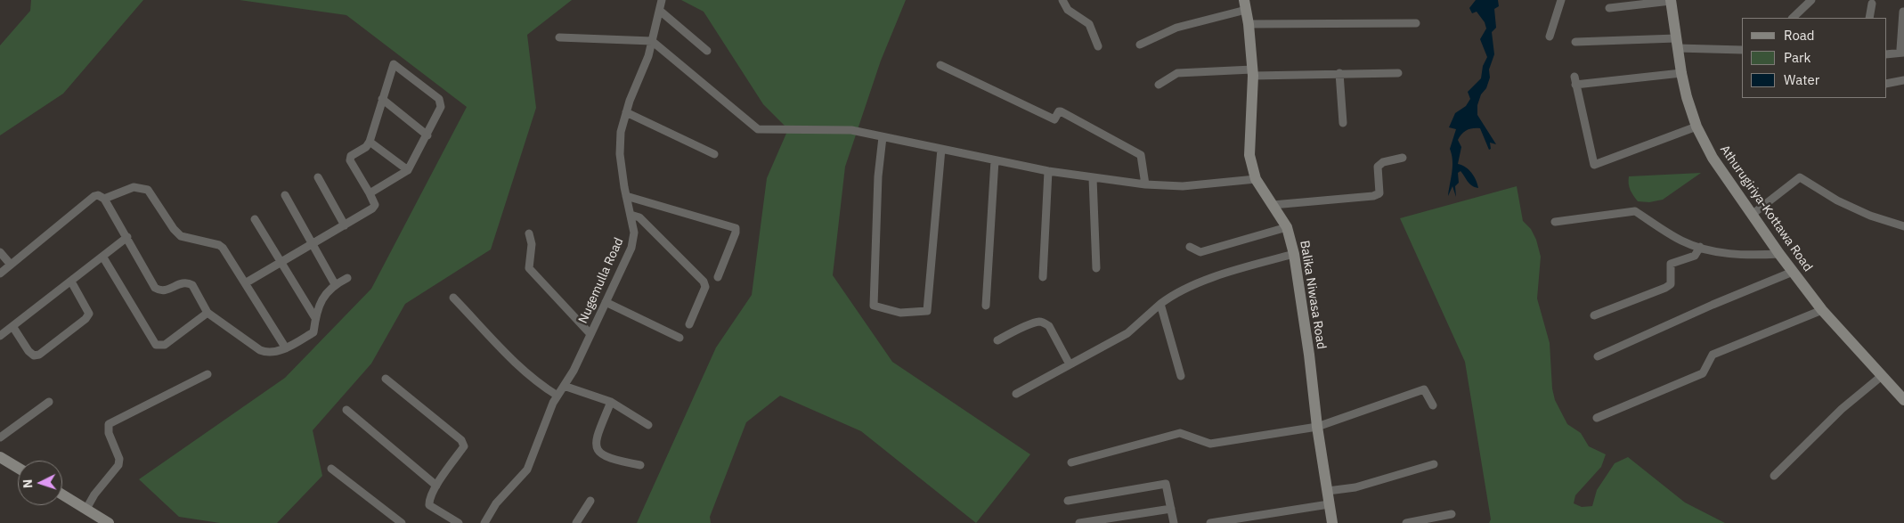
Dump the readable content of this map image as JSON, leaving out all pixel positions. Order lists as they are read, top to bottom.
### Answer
{
  "streets": {
    "street": ["Athurugiriya-Kottawa Road", "Nugemulla Road", "Balika Niwasa Road"]
  },
  "legend": ["Road", "Park", "Water"],
  "north": "left"
}
